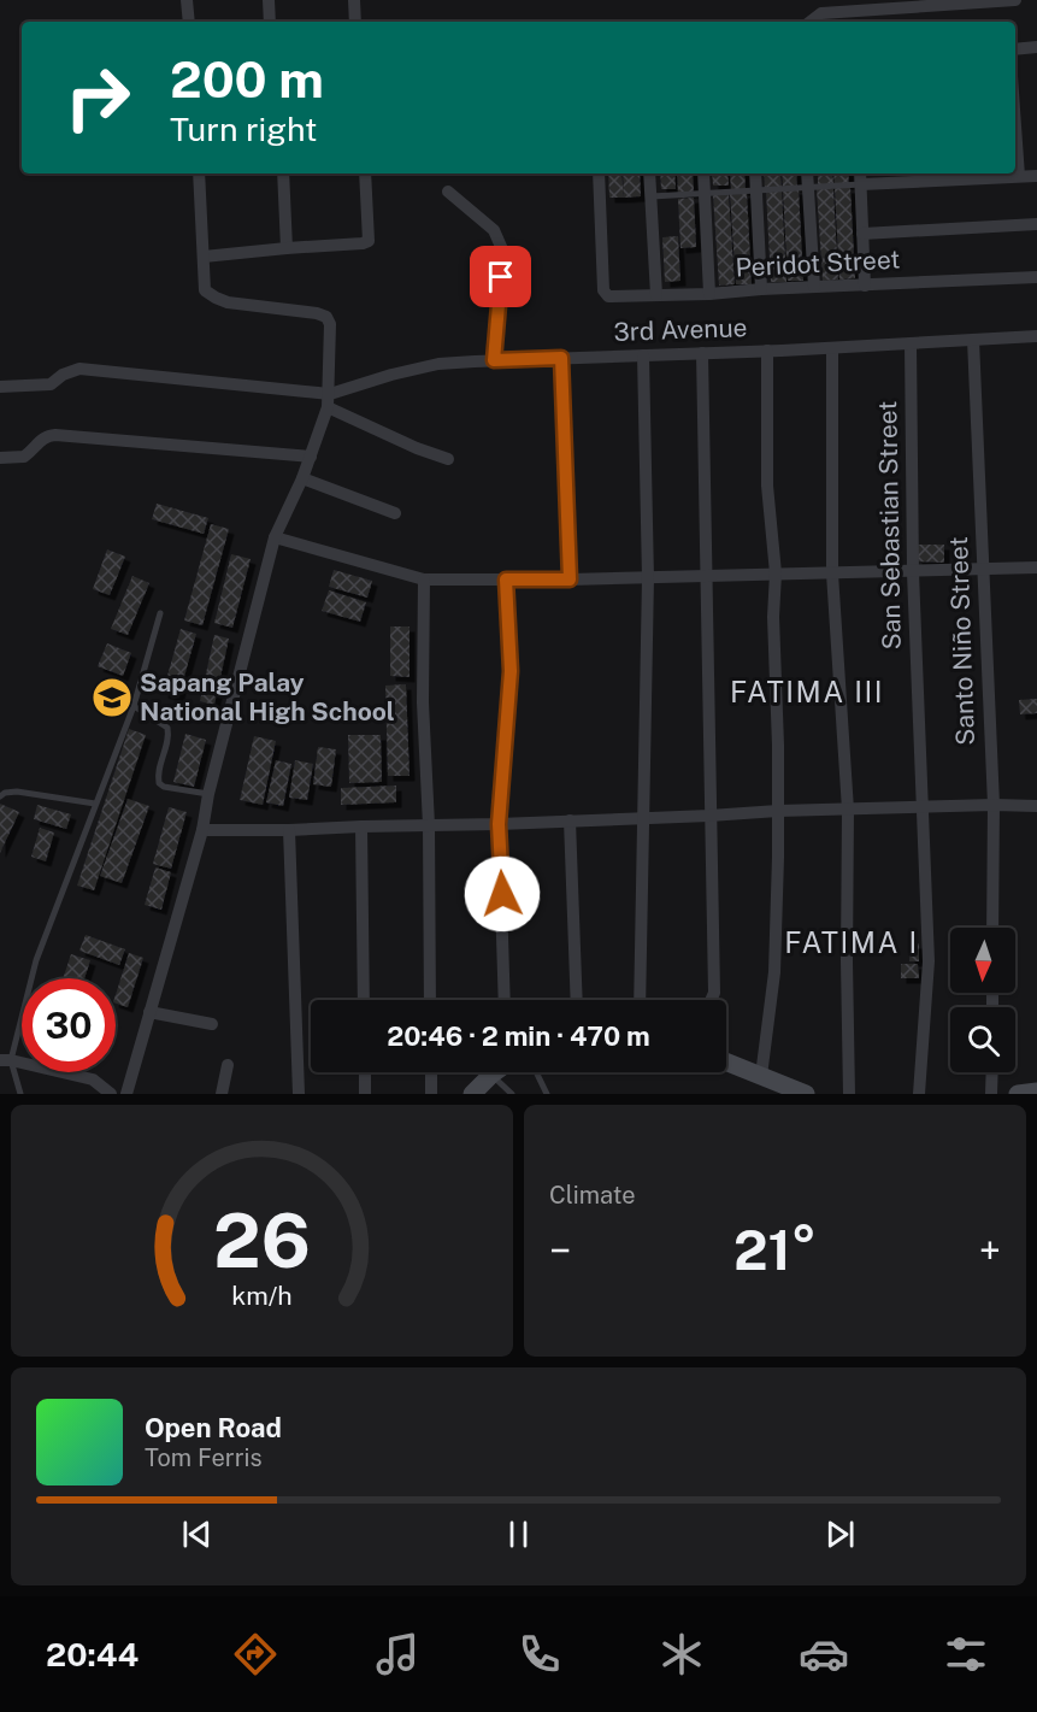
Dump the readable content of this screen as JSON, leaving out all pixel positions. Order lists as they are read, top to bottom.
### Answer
{
  "streets": {
    "street": [
      "Peridot Street",
      "3rd Avenue",
      "San Sebastian Street",
      "Santo Niño Street"
    ]
  },
  "crossings": [
    ["3rd Avenue", "San Sebastian Street"],
    ["3rd Avenue", "Santo Niño Street"]
  ],
  "districts": ["FATIMA III", "FATIMA I"],
  "places": {
    "school or university": ["Sapang Palay National High School"]
  },
  "north": "bottom",
  "page": {
    "turn": ["200 m", "Turn right"],
    "limit": "30",
    "trip": "20:46 · 2 min · 470 m",
    "tile": "Climate",
    "heat": ["−", "21°", "+"],
    "song": ["Open Road", "Tom Ferris"],
    "tabs": "20:44",
    "gauge": ["26", "km/h"]
  }
}
